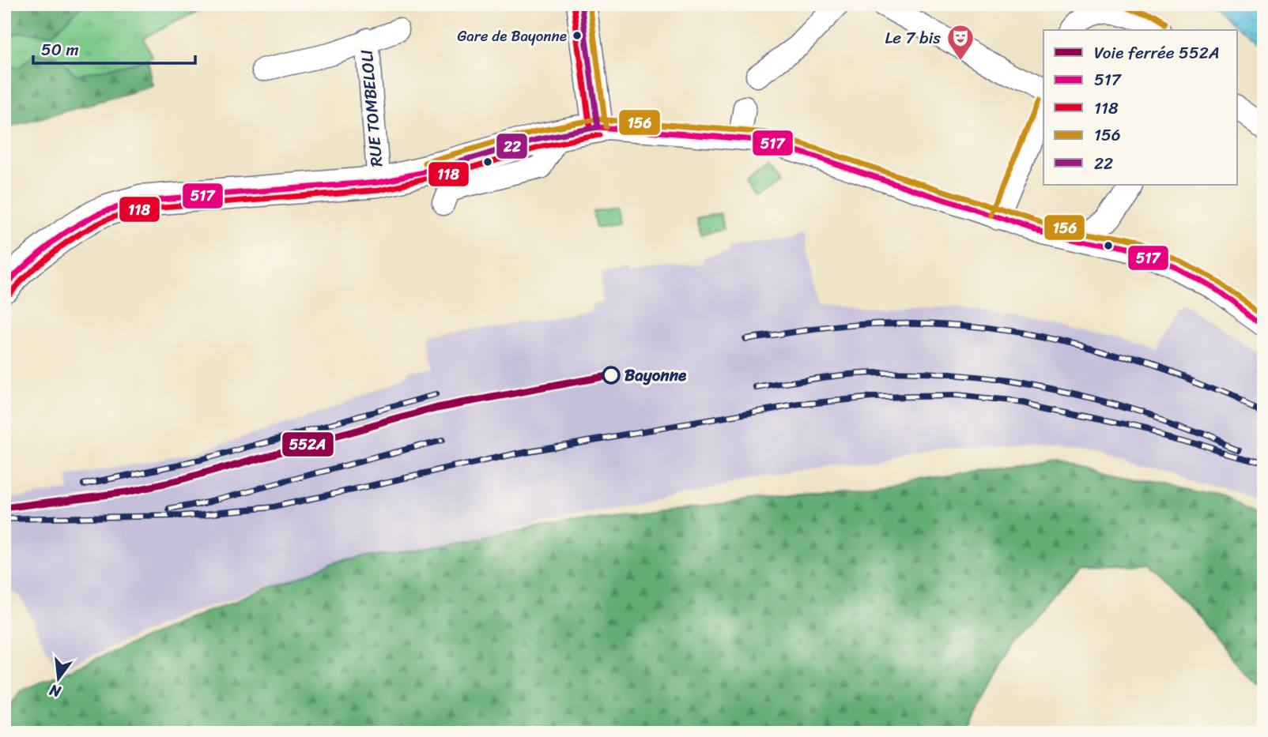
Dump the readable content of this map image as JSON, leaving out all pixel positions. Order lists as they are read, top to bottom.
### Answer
{
  "streets": {
    "street": ["RUE TOMBELOLI"]
  },
  "places": {
    "other": ["Gare de Bayonne", "Bayonne"],
    "theatre": ["Le 7 bis"]
  },
  "lines": [
    "transit line 156",
    "transit line 22",
    "transit line 118",
    "transit line 517",
    "rail line 552A"
  ],
  "legend": [
    "Voie ferrée 552A",
    "517",
    "118",
    "156",
    "22"
  ],
  "scale_bar": "50 m",
  "north": "bottom"
}
